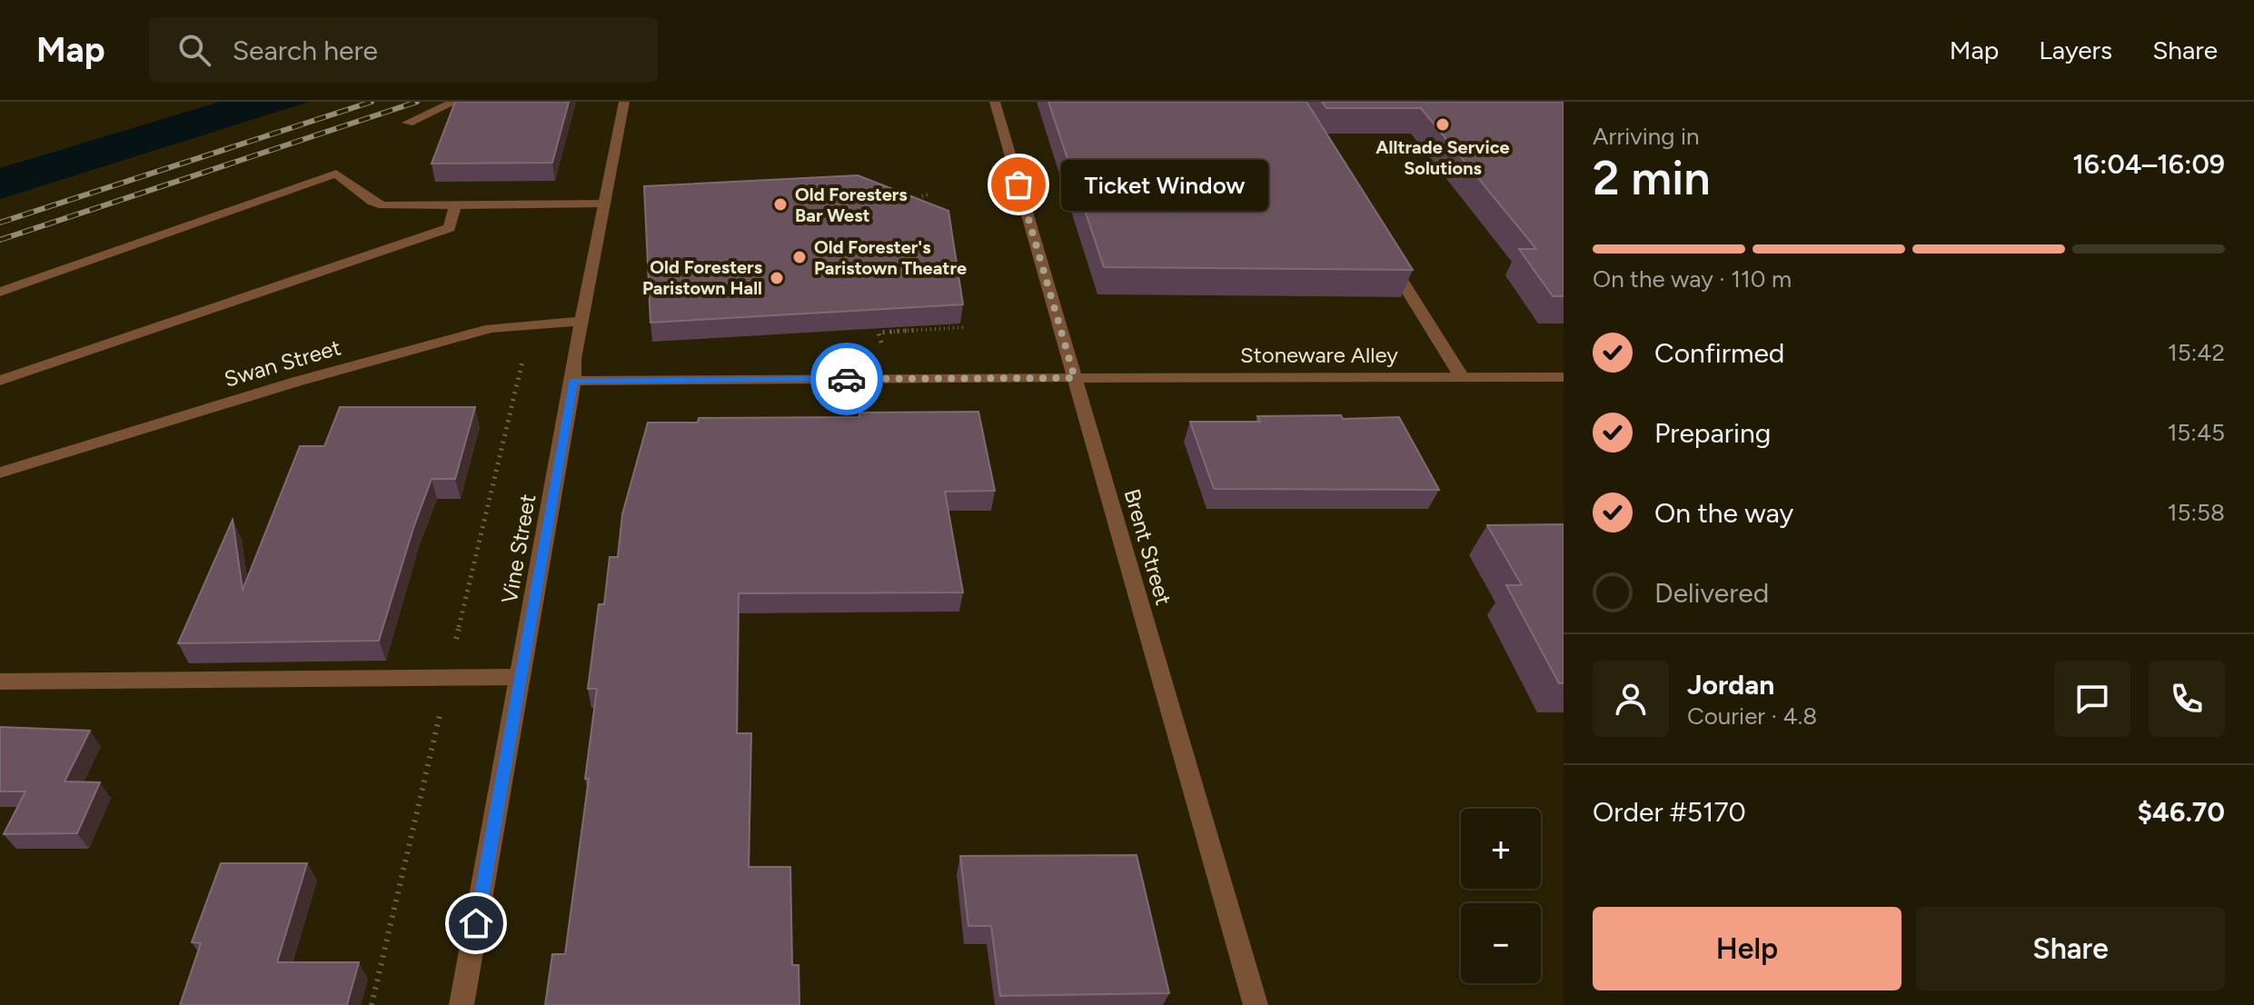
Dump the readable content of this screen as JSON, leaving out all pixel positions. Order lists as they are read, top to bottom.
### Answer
{
  "streets": {
    "street": [
      "Stoneware Alley",
      "Swan Street",
      "Brent Street",
      "Vine Street"
    ]
  },
  "crossings": [
    ["Stoneware Alley", "Brent Street"],
    ["Stoneware Alley", "Vine Street"],
    ["Swan Street", "Vine Street"]
  ],
  "places": [
    "Alltrade Service Solutions",
    "Ticket Window",
    "Old Foresters Bar West",
    "Old Forester's Paristown Theatre",
    "Old Foresters Paristown Hall"
  ],
  "page": {
    "header": "Map",
    "search": "Search here",
    "nav": ["Map", "Layers", "Share"],
    "heading": ["2 min", "Arriving in", "16:04–16:09"],
    "panel": [
      "Jordan",
      "Courier · 4.8",
      "Order #5170",
      "$46.70"
    ],
    "bubble": "Ticket Window",
    "bar": "On the way · 110 m",
    "list": [
      ["Confirmed", "15:42"],
      ["Preparing", "15:45"],
      ["On the way", "15:58"],
      "Delivered"
    ],
    "map_buttons": ["+", "−"],
    "buttons": ["Help", "Share"]
  }
}
